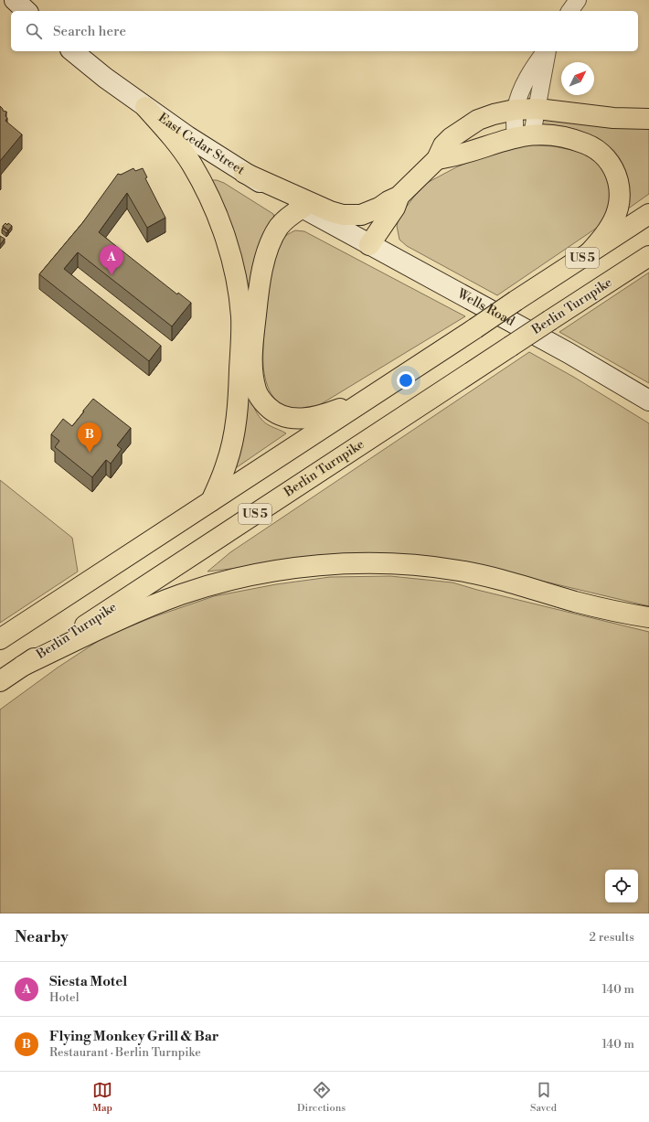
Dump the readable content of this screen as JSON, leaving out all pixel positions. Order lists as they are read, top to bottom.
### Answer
{
  "streets": {
    "highway": ["US 5", "Berlin Turnpike"],
    "main road": ["East Cedar Street", "Wells Road"]
  },
  "crossings": [
    ["East Cedar Street", "Wells Road"]
  ],
  "north": "top right",
  "page": {
    "search": "Search here",
    "pins": ["A", "B"],
    "heading": ["Nearby", "2 results"],
    "list": [
      {
        "mark": "A",
        "name": "Siesta Motel",
        "note": "Hotel",
        "value": "140 m"
      },
      {
        "mark": "B",
        "name": "Flying Monkey Grill & Bar",
        "note": "Restaurant · Berlin Turnpike",
        "value": "140 m"
      }
    ],
    "nav": ["Map", "Directions", "Saved"]
  }
}
